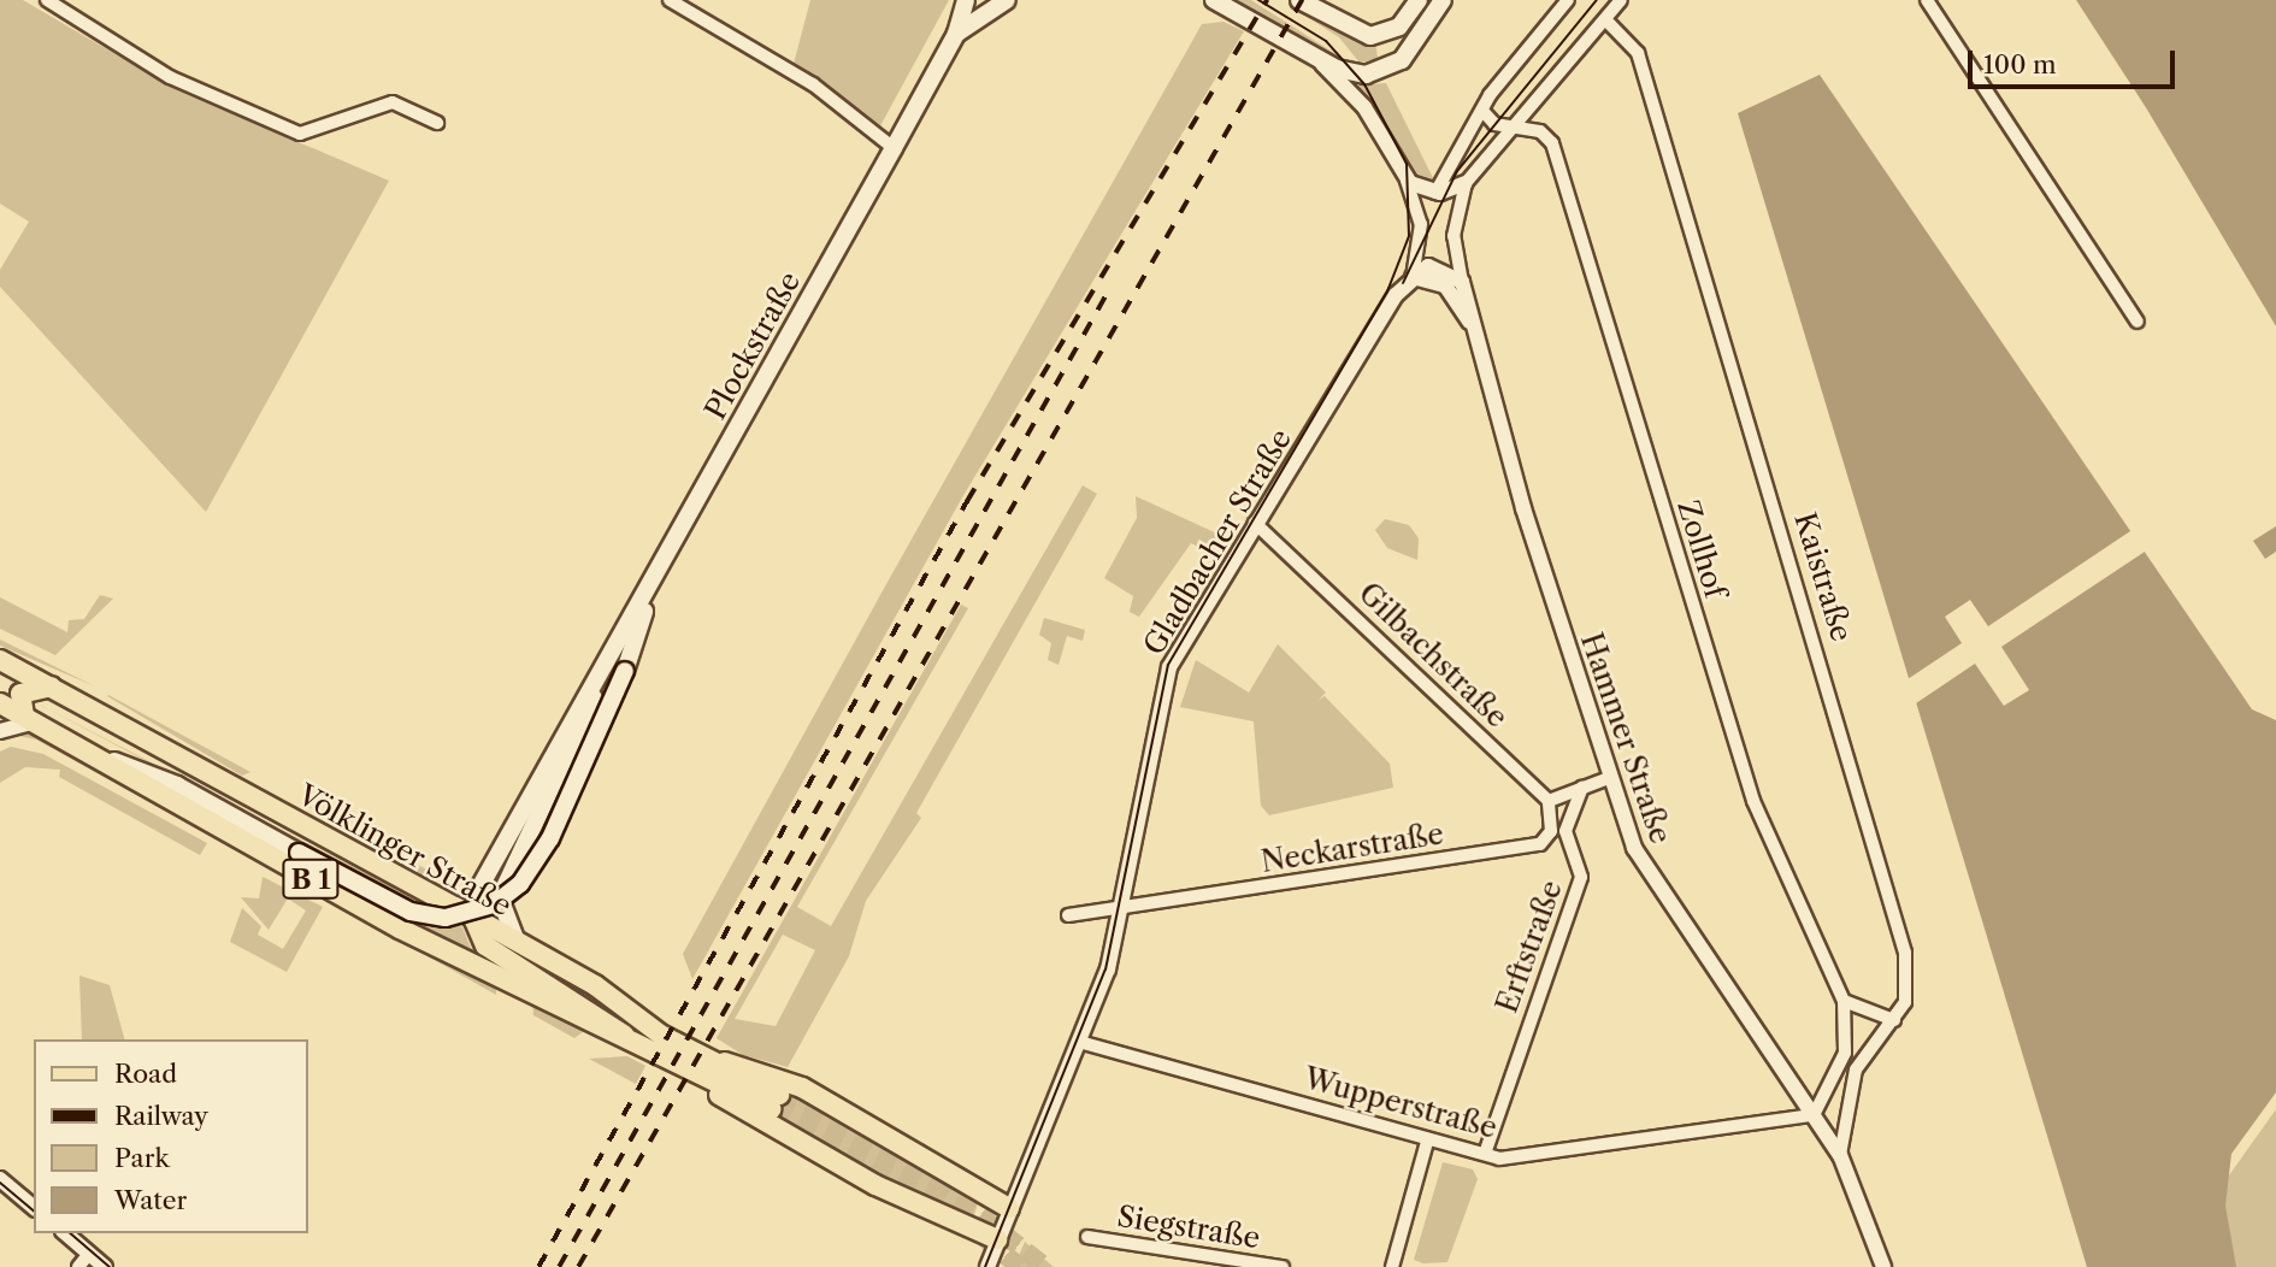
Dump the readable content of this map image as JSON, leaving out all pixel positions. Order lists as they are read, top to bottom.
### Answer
{
  "streets": {
    "main road": ["Plockstraße", "Völklinger Straße", "B 1"],
    "street": [
      "Gladbacher Straße",
      "Zollhof",
      "Kaistraße",
      "Gilbachstraße",
      "Hammer Straße",
      "Neckarstraße",
      "Erftstraße",
      "Wupperstraße",
      "Siegstraße"
    ]
  },
  "crossings": [
    ["Plockstraße", "Völklinger Straße"],
    ["Gladbacher Straße", "Gilbachstraße"],
    ["Gladbacher Straße", "Hammer Straße"],
    ["Gladbacher Straße", "Neckarstraße"],
    ["Gladbacher Straße", "Wupperstraße"],
    ["Zollhof", "Hammer Straße"],
    ["Zollhof", "Wupperstraße"],
    ["Kaistraße", "Hammer Straße"],
    ["Gilbachstraße", "Neckarstraße"],
    ["Hammer Straße", "Wupperstraße"],
    ["Völklinger Straße", "B 1"],
    ["Erftstraße", "Wupperstraße"]
  ],
  "legend": [
    "Road",
    "Railway",
    "Park",
    "Water"
  ],
  "scale_bar": "100 m"
}
